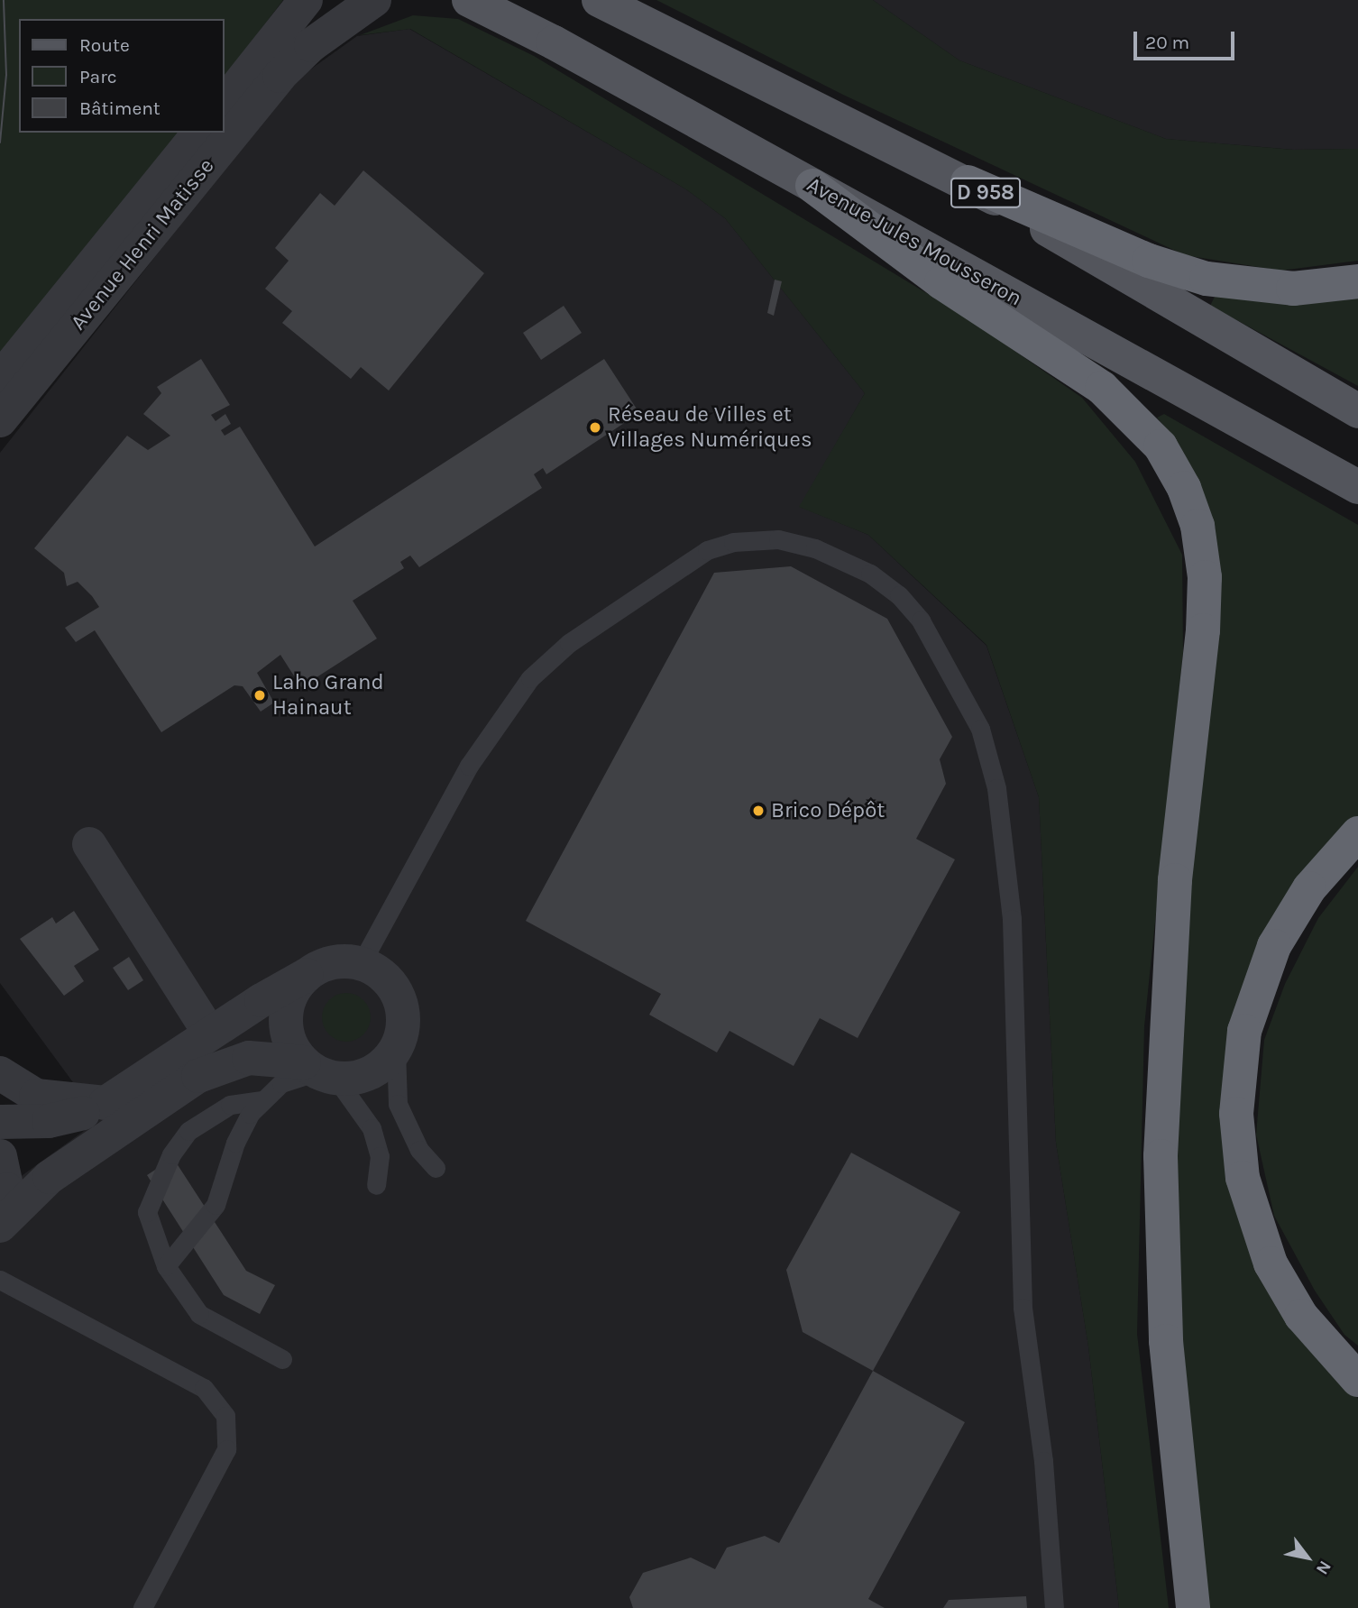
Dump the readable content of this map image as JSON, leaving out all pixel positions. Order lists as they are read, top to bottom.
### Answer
{
  "streets": {
    "main road": ["D 958", "Avenue Jules Mousseron"],
    "street": ["Avenue Henri Matisse"]
  },
  "places": ["Réseau de Villes et Villages Numériques", "Laho Grand Hainaut", "Brico Dépôt"],
  "legend": ["Route", "Parc", "Bâtiment"],
  "scale_bar": "20 m",
  "north": "bottom right"
}
